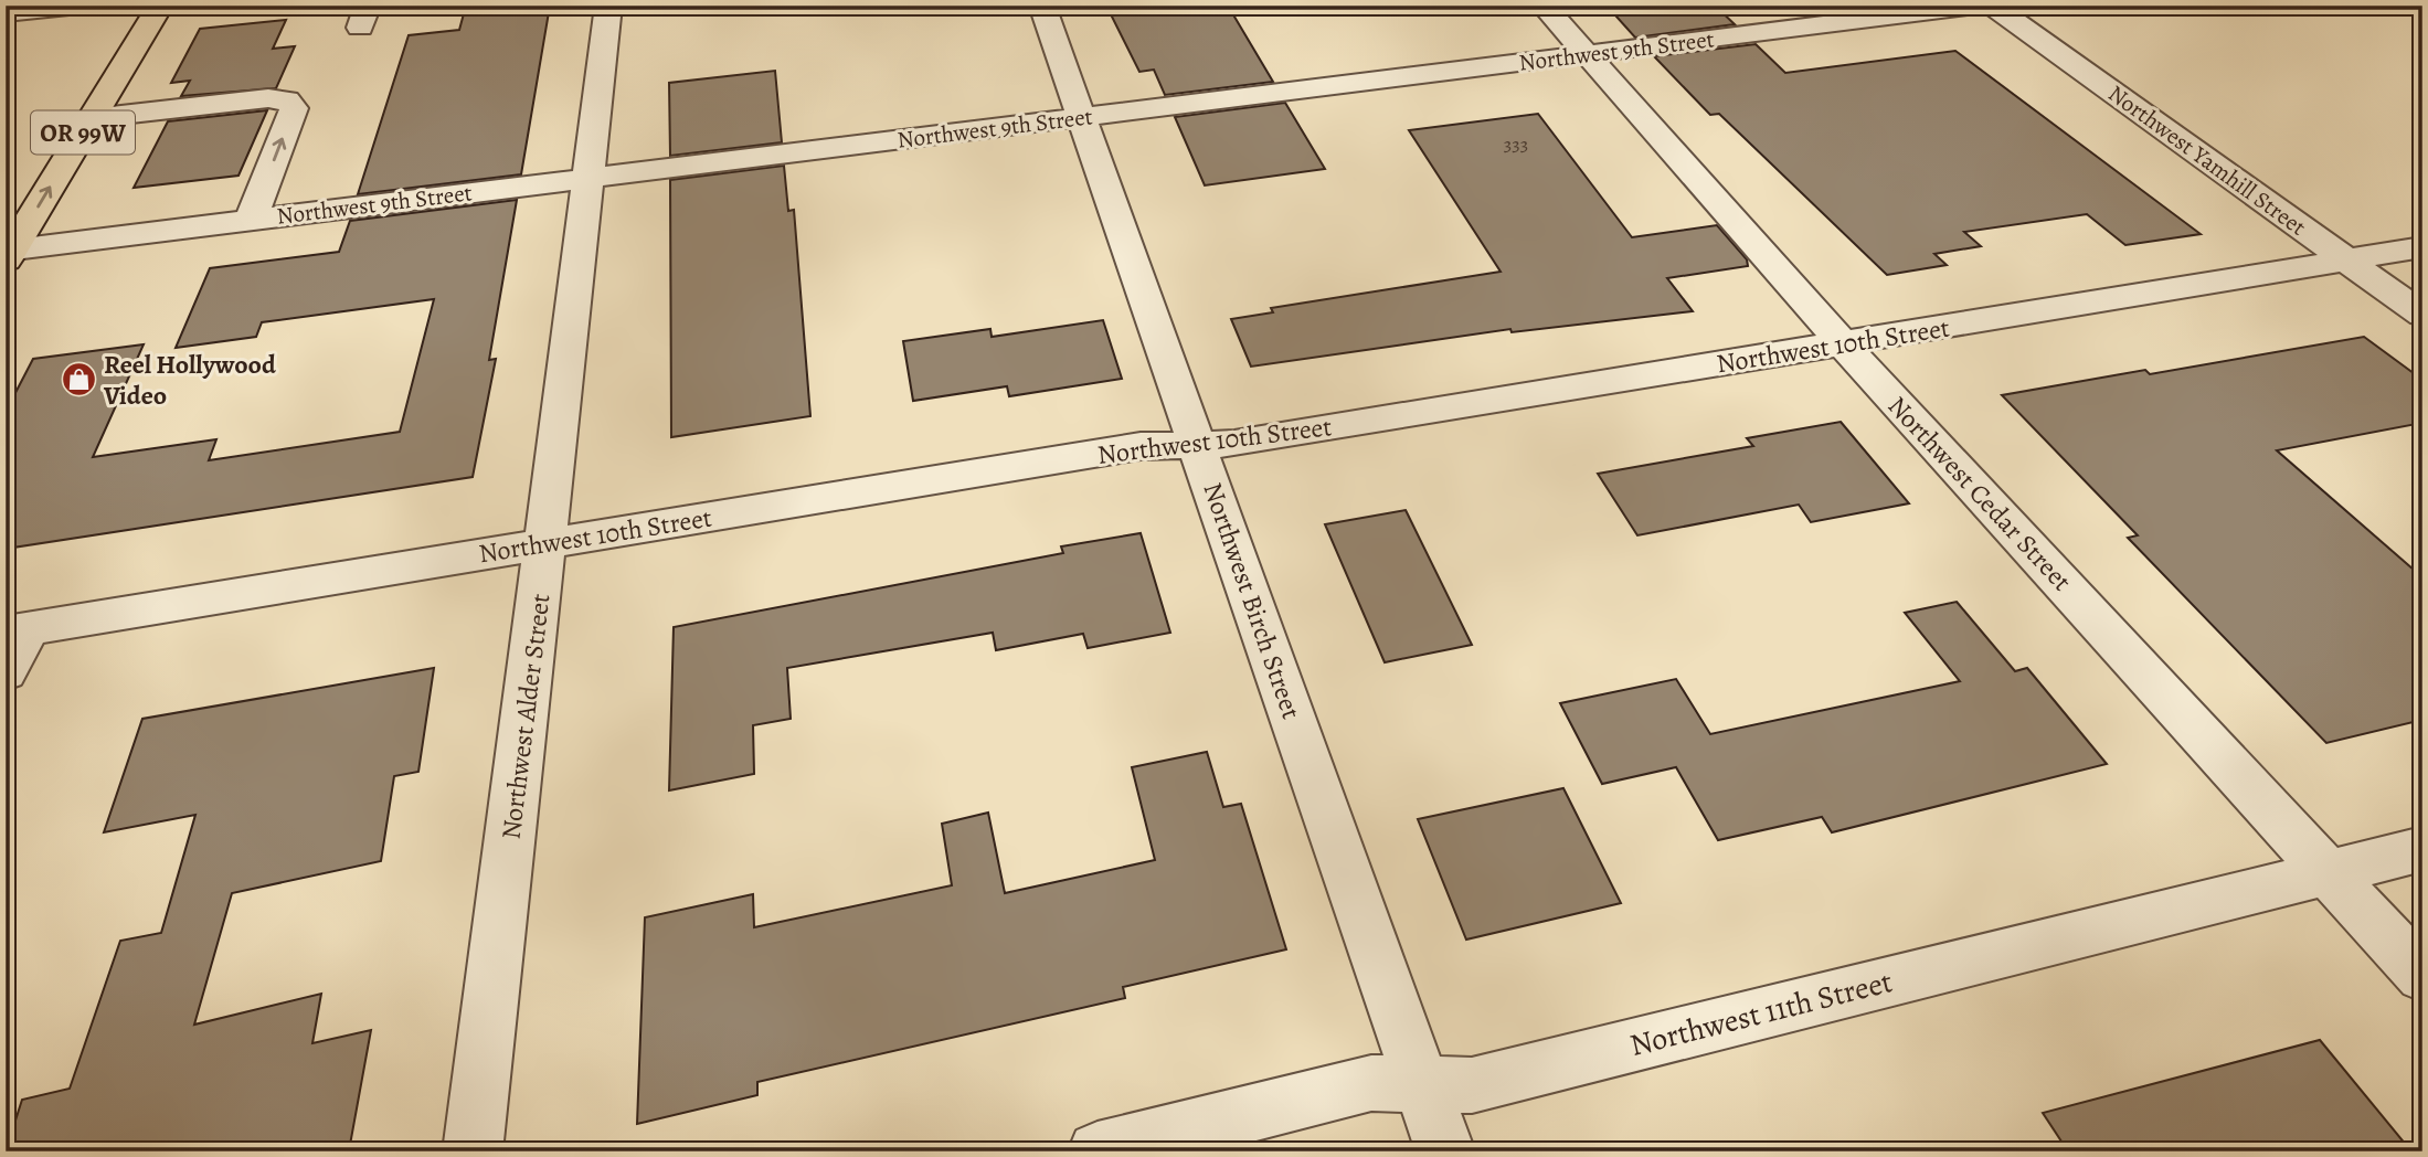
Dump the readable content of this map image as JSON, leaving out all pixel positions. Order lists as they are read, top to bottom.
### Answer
{
  "streets": {
    "highway": ["OR 99W"],
    "street": [
      "Northwest 9th Street",
      "Northwest Yamhill Street",
      "Northwest 10th Street",
      "Northwest Cedar Street",
      "Northwest Birch Street",
      "Northwest Alder Street",
      "Northwest 11th Street"
    ]
  },
  "crossings": [
    ["Northwest 9th Street", "OR 99W"],
    ["Northwest 9th Street", "Northwest Cedar Street"],
    ["Northwest 9th Street", "Northwest Birch Street"],
    ["Northwest 9th Street", "Northwest Alder Street"],
    ["Northwest Yamhill Street", "Northwest 10th Street"],
    ["Northwest 10th Street", "Northwest Cedar Street"],
    ["Northwest 10th Street", "Northwest Birch Street"],
    ["Northwest 10th Street", "Northwest Alder Street"],
    ["Northwest Cedar Street", "Northwest 11th Street"],
    ["Northwest Birch Street", "Northwest 11th Street"]
  ],
  "places": {
    "shop": ["Reel Hollywood Video"]
  },
  "house_numbers": ["333"]
}
